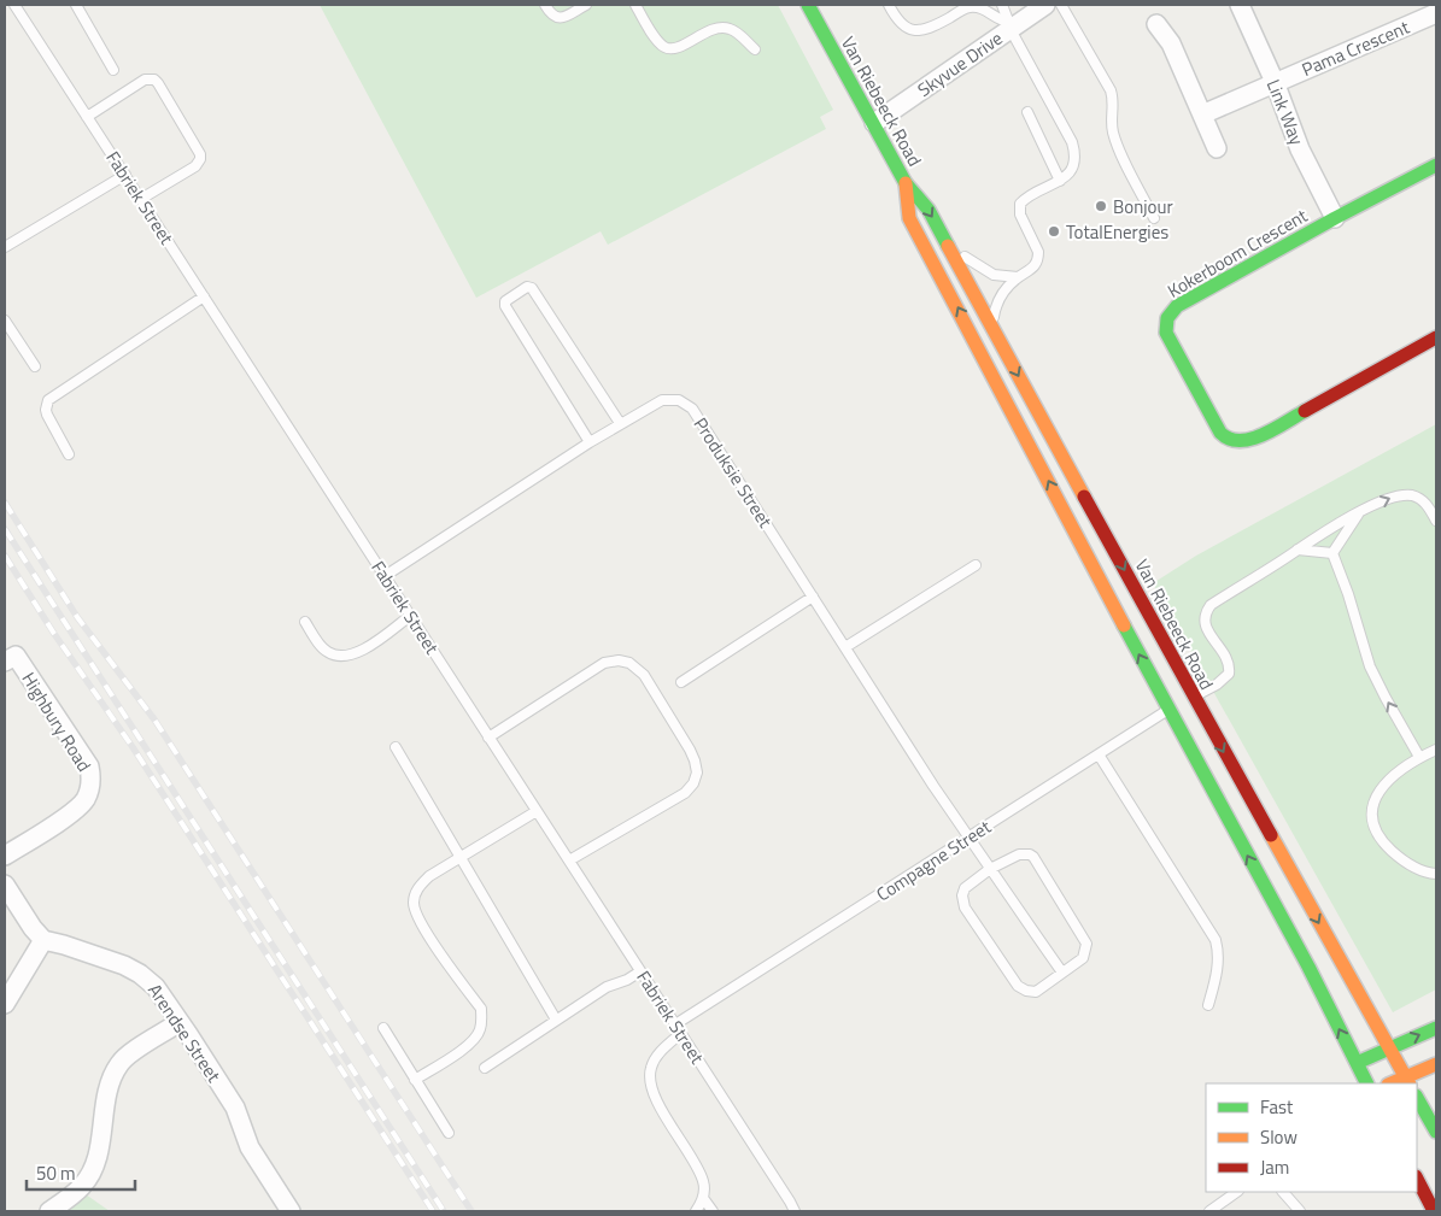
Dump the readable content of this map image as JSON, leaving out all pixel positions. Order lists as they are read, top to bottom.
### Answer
{
  "streets": {
    "main road": ["Van Riebeeck Road", "Kokerboom Crescent"],
    "street": [
      "Pama Crescent",
      "Skyvue Drive",
      "Link Way",
      "Highbury Road",
      "Arendse Street"
    ],
    "lane": ["Fabriek Street", "Produksie Street", "Compagne Street"]
  },
  "crossings": [
    ["Pama Crescent", "Link Way"],
    ["Skyvue Drive", "Van Riebeeck Road"],
    ["Van Riebeeck Road", "Compagne Street"],
    ["Link Way", "Kokerboom Crescent"],
    ["Fabriek Street", "Produksie Street"],
    ["Fabriek Street", "Compagne Street"],
    ["Produksie Street", "Compagne Street"]
  ],
  "places": ["Bonjour", "TotalEnergies"],
  "legend": ["Fast", "Slow", "Jam"],
  "scale_bar": "50 m"
}
